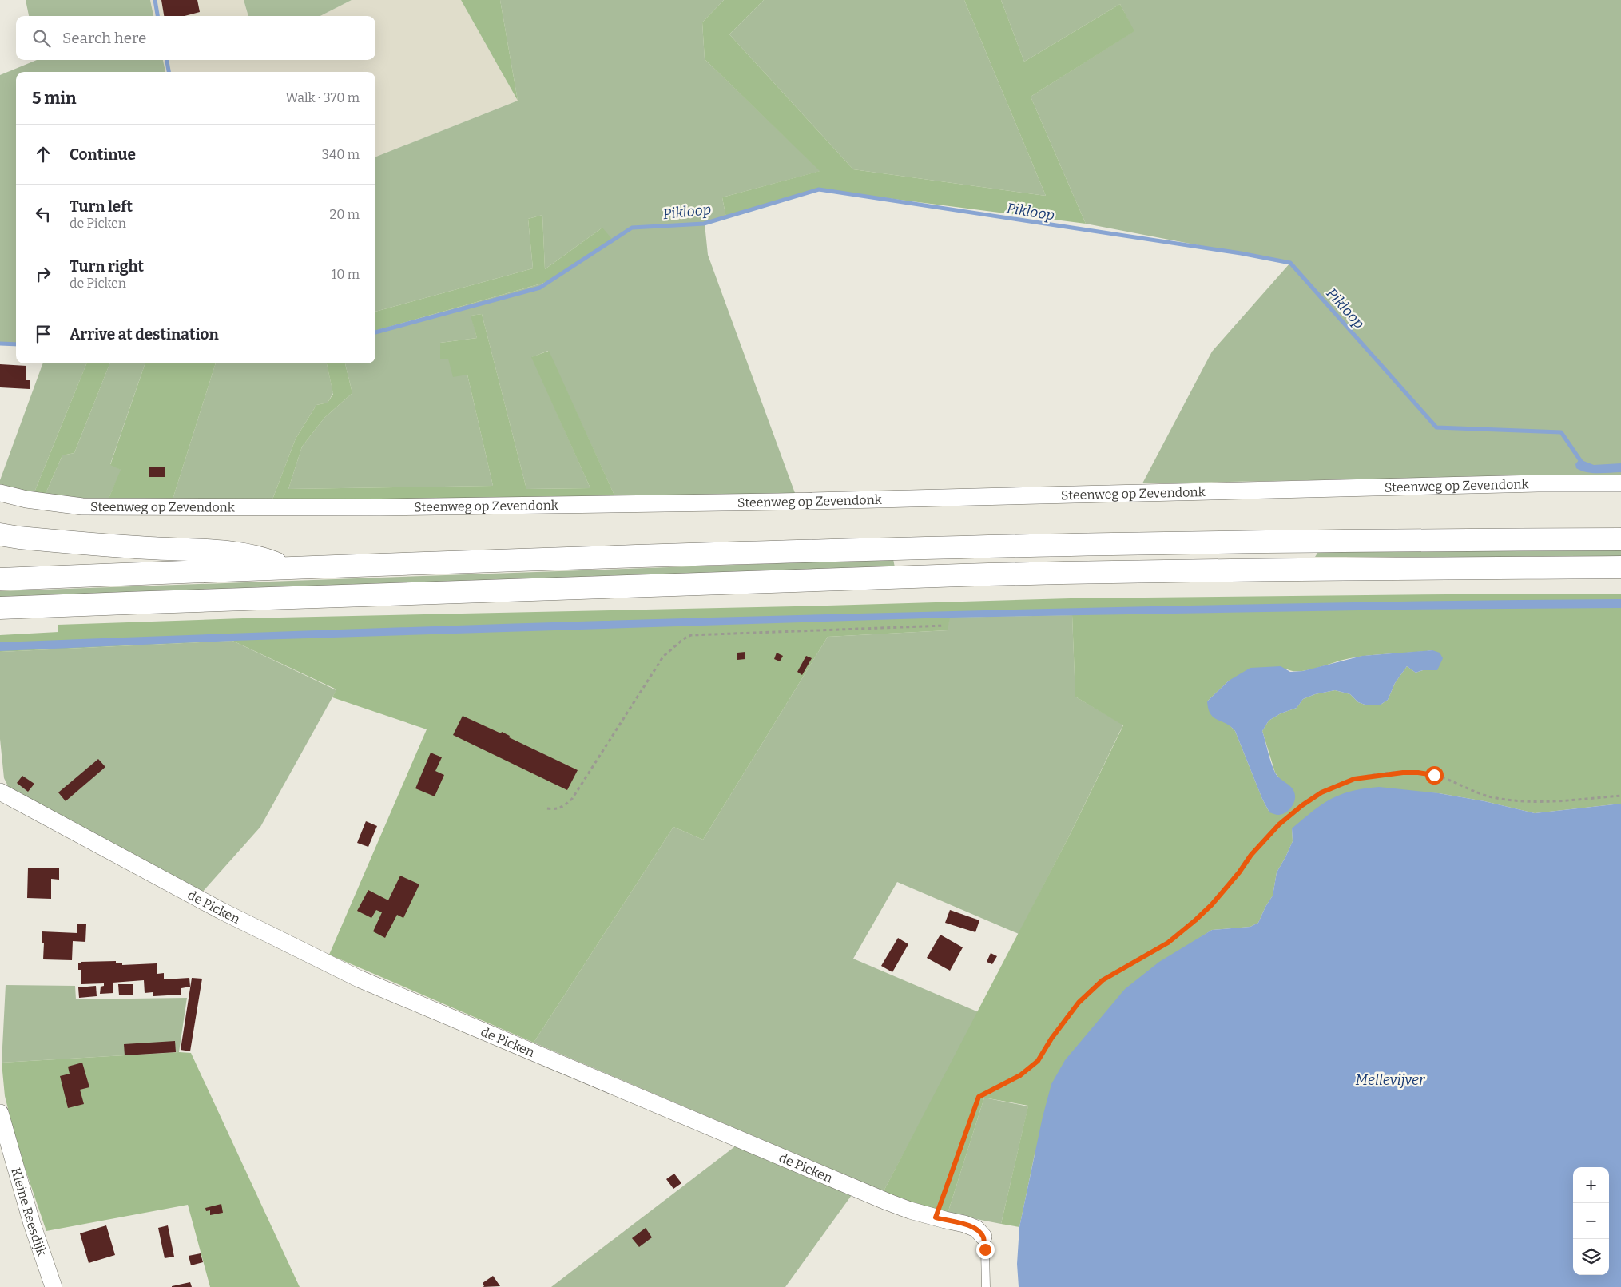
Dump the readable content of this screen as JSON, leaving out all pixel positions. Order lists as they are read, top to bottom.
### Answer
{
  "streets": {
    "street": ["Steenweg op Zevendonk", "de Picken", "Kleine Reesdijk"]
  },
  "water": ["Pikloop", "Mellevijver"],
  "page": {
    "search": "Search here",
    "heading": ["5 min", "Walk · 370 m"],
    "list": [
      ["Continue", "340 m"],
      ["Turn left", "de Picken", "20 m"],
      ["Turn right", "de Picken", "10 m"],
      "Arrive at destination"
    ],
    "map_buttons": ["+", "−"]
  }
}
